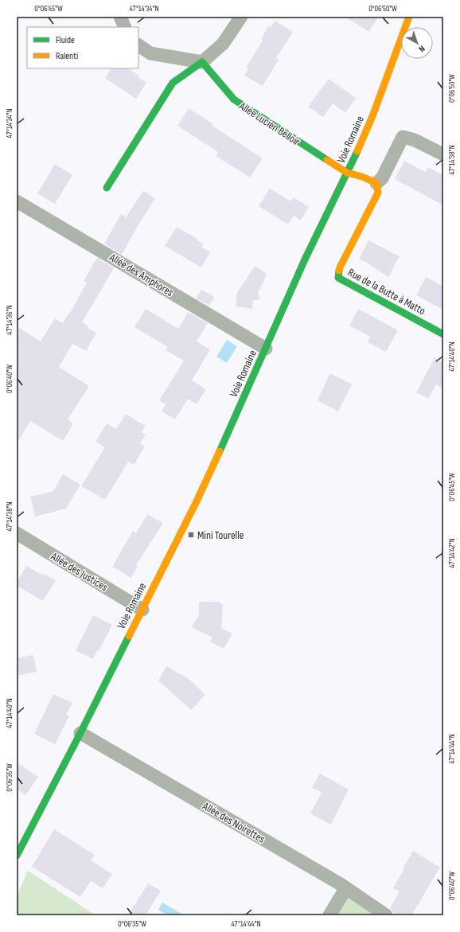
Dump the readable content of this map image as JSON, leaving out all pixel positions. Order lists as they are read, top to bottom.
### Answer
{
  "streets": {
    "street": [
      "Allée Lucien Belloir",
      "Voie Romaine",
      "Allée des Amphores",
      "Rue de la Butte à Matto",
      "Allée des Justices",
      "Allée des Noirettes"
    ]
  },
  "crossings": [
    ["Allée Lucien Belloir", "Voie Romaine"],
    ["Voie Romaine", "Allée des Amphores"],
    ["Voie Romaine", "Allée des Justices"],
    ["Voie Romaine", "Allée des Noirettes"]
  ],
  "places": {
    "transit": ["Mini Tourelle"]
  },
  "legend": ["Fluide", "Ralenti"],
  "north": "bottom right",
  "coordinates": [
    "0°06'45\"W",
    "47°14'34\"N",
    "0°06'50\"W",
    "47°14'38\"N",
    "47°14'36\"N",
    "47°14'40\"N",
    "0°06'40\"W",
    "47°14'42\"N",
    "47°14'44\"N",
    "0°06'35\"W"
  ]
}
